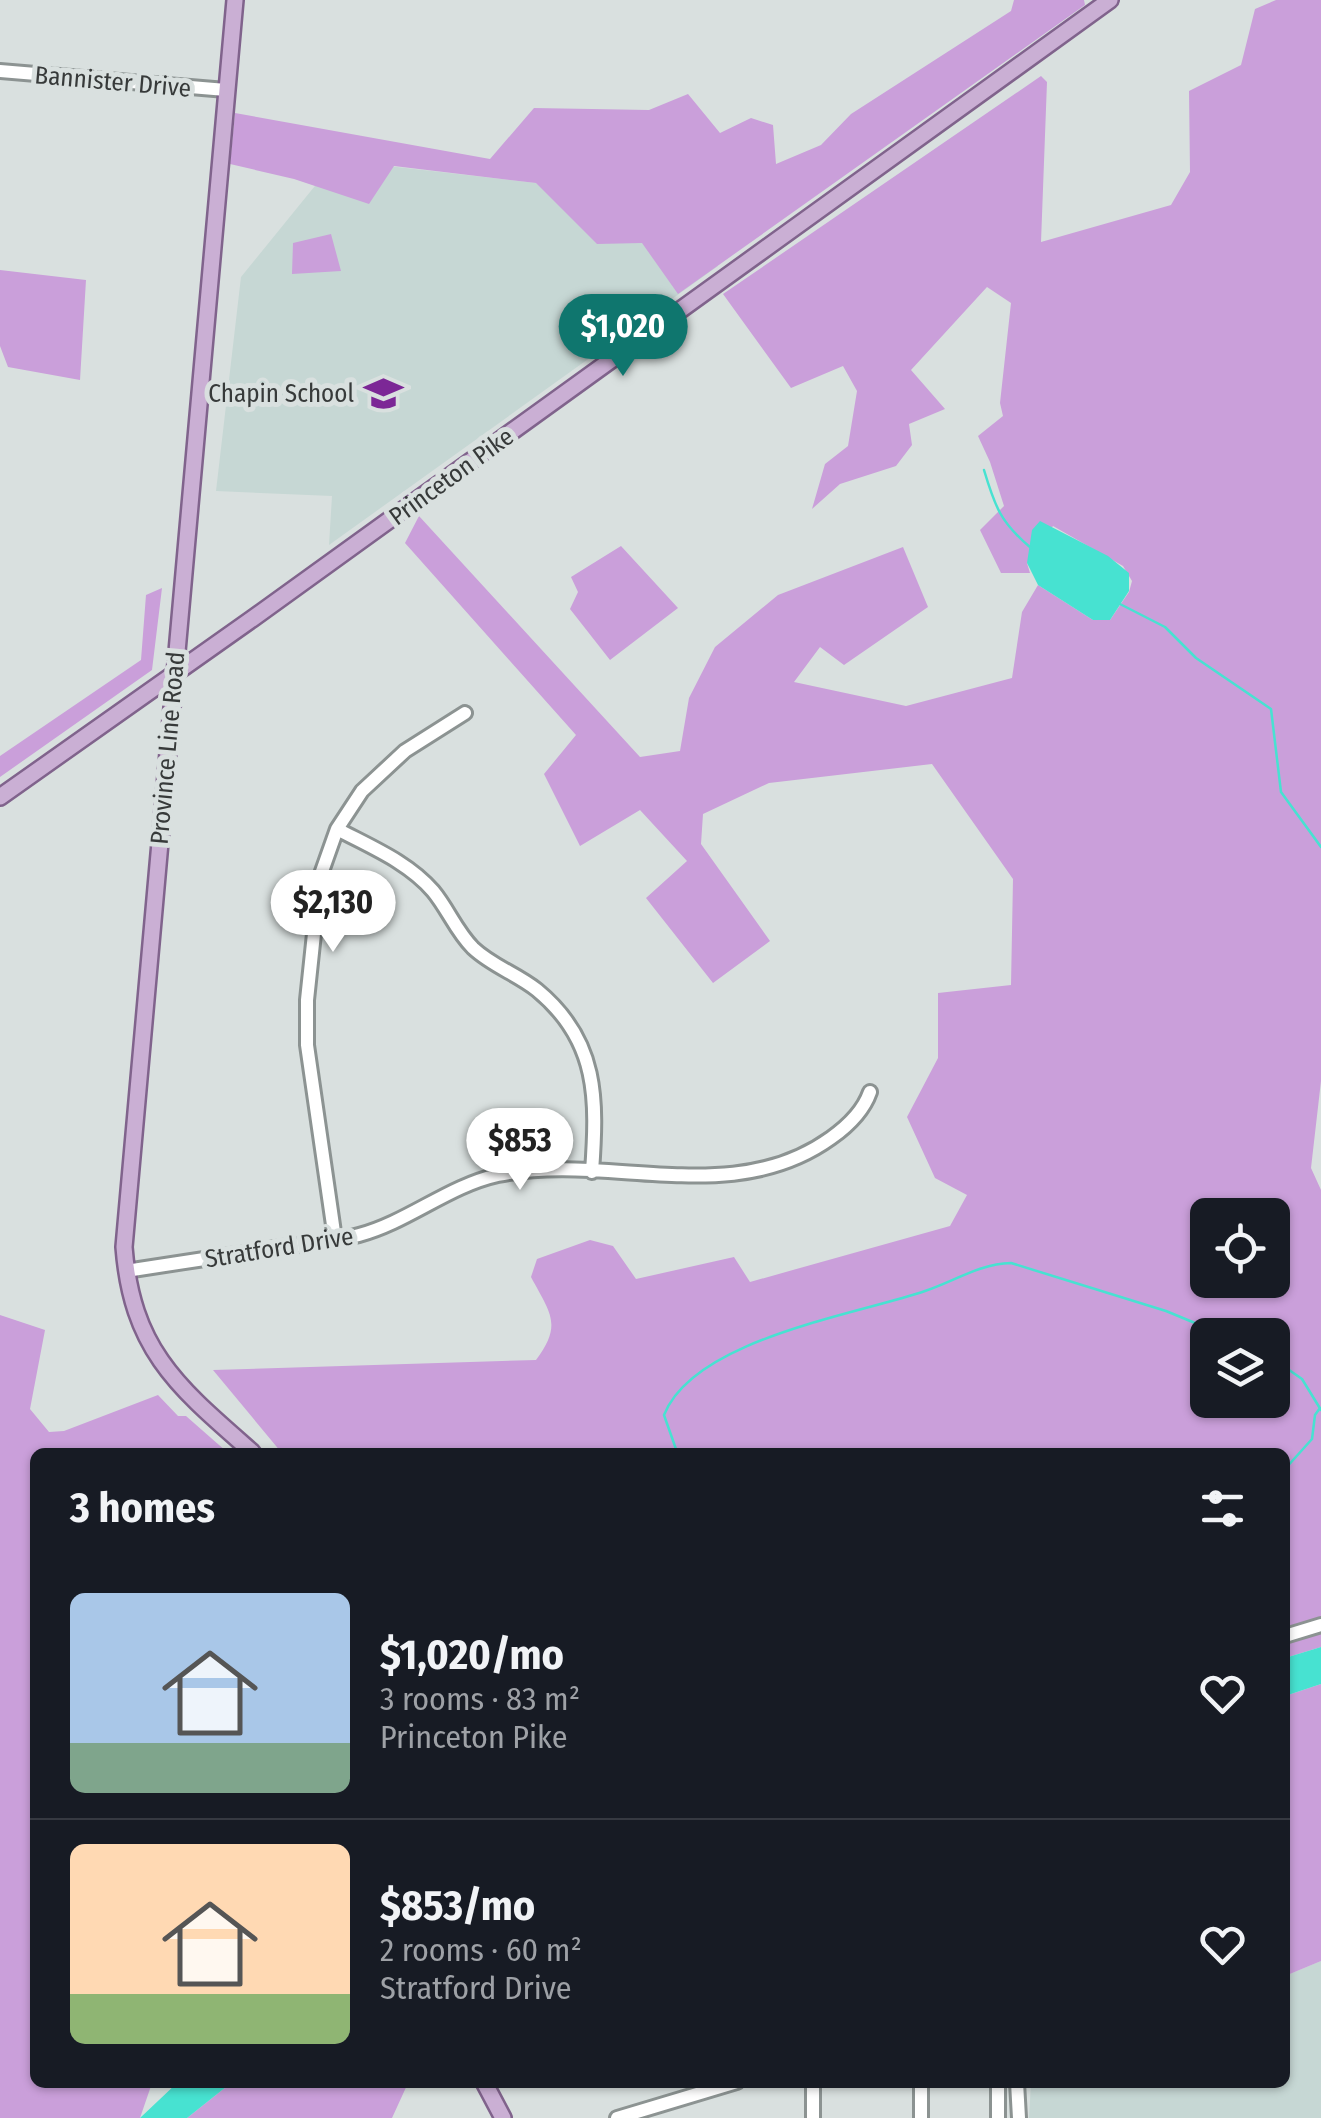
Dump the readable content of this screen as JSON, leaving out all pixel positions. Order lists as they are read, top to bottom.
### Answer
{
  "streets": {
    "main road": ["Princeton Pike", "Province Line Road"],
    "street": ["Bannister Drive", "Stratford Drive"]
  },
  "crossings": [
    ["Bannister Drive", "Province Line Road"],
    ["Princeton Pike", "Province Line Road"],
    ["Province Line Road", "Stratford Drive"]
  ],
  "places": {
    "school or university": ["Chapin School"]
  },
  "page": {
    "price": ["$1,020", "$2,130", "$853"],
    "heading": "3 homes",
    "list": [
      {
        "name": "$1,020/mo",
        "note": "3 rooms · 83 m² · Princeton Pike"
      },
      {
        "name": "$853/mo",
        "note": "2 rooms · 60 m² · Stratford Drive"
      }
    ]
  }
}
